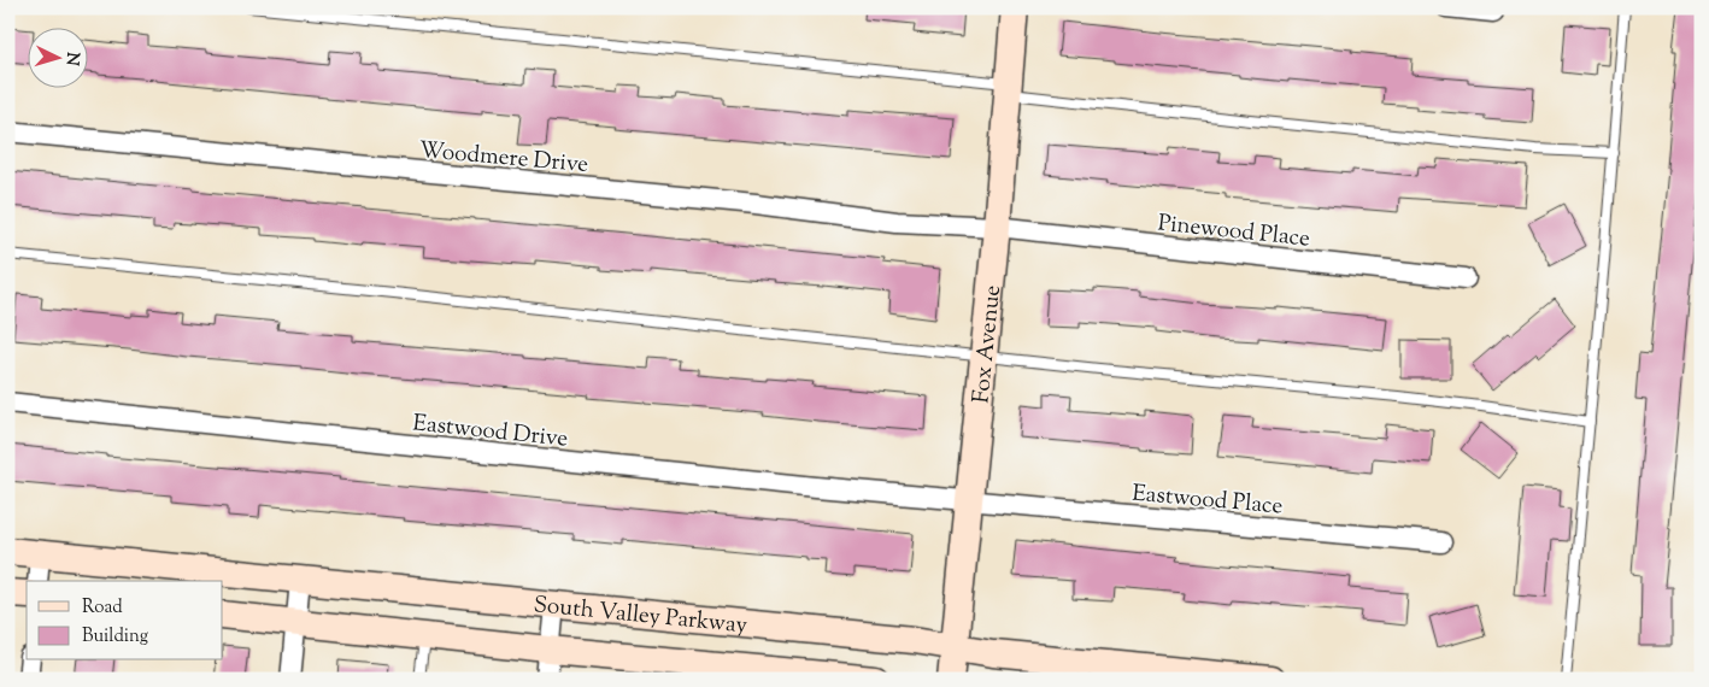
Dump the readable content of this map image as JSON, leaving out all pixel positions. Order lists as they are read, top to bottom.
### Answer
{
  "streets": {
    "main road": ["Fox Avenue", "South Valley Parkway"],
    "street": [
      "Woodmere Drive",
      "Pinewood Place",
      "Eastwood Drive",
      "Eastwood Place"
    ]
  },
  "crossings": [
    ["Woodmere Drive", "Pinewood Place"],
    ["Woodmere Drive", "Fox Avenue"],
    ["Pinewood Place", "Fox Avenue"],
    ["Fox Avenue", "Eastwood Drive"],
    ["Fox Avenue", "Eastwood Place"],
    ["Fox Avenue", "South Valley Parkway"],
    ["Eastwood Drive", "Eastwood Place"]
  ],
  "legend": ["Road", "Building"],
  "north": "right"
}
